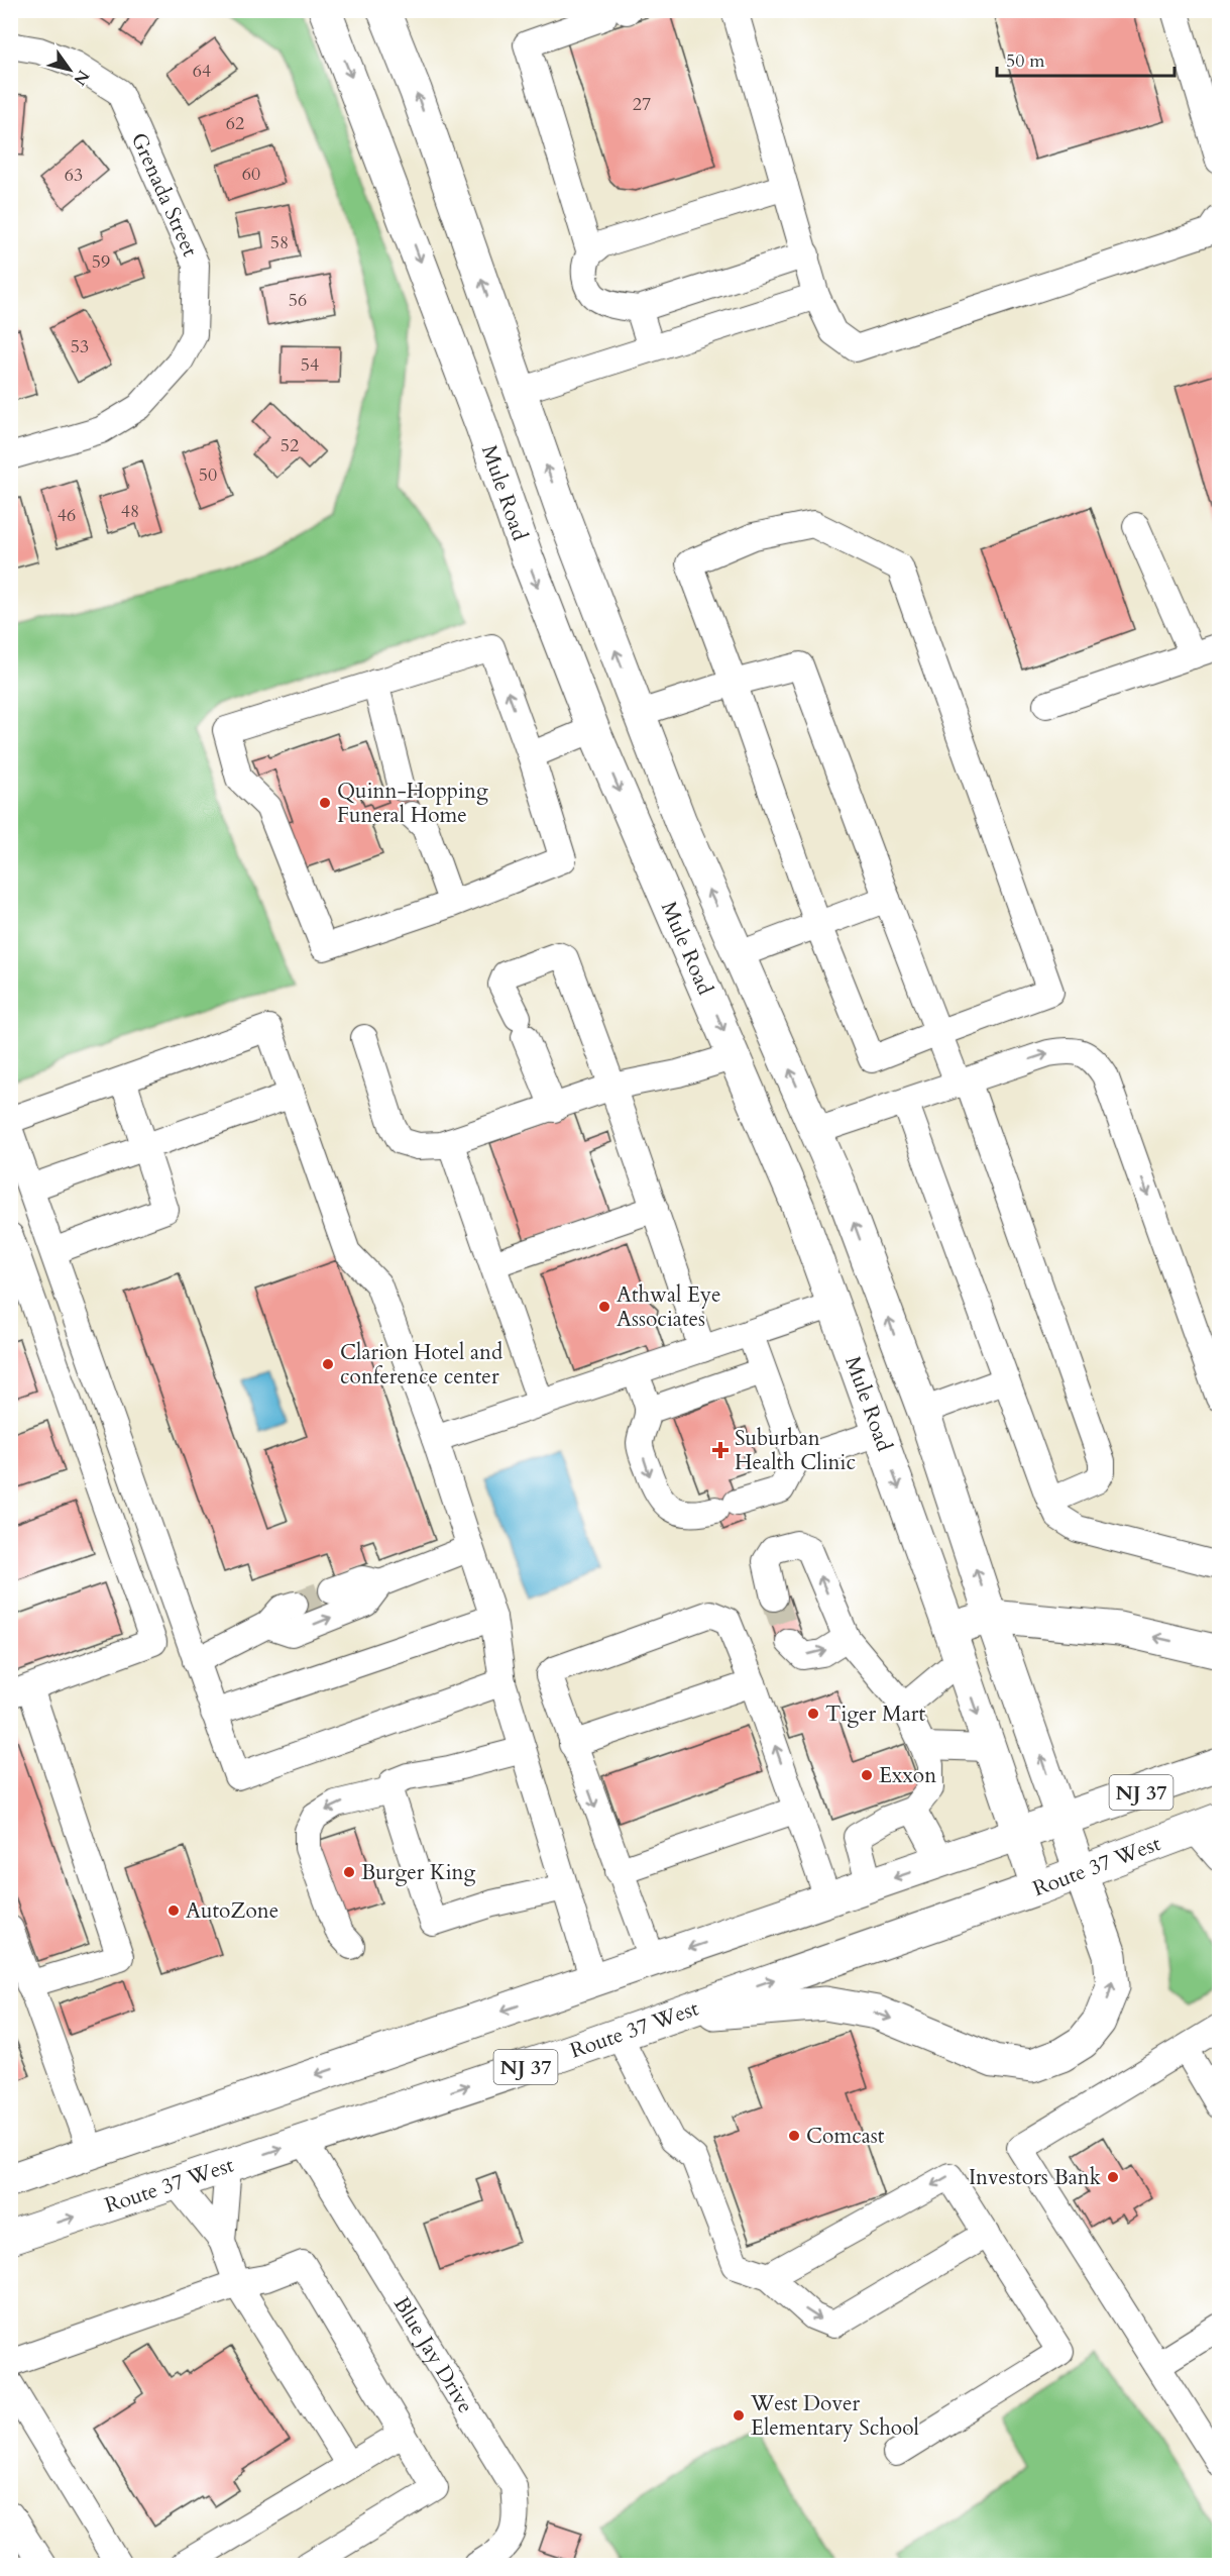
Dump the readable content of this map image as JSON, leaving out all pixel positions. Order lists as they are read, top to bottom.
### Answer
{
  "streets": {
    "highway": ["NJ 37", "Route 37 West"],
    "main road": ["Mule Road"],
    "street": ["Grenada Street", "Blue Jay Drive"]
  },
  "crossings": [
    ["Mule Road", "NJ 37"],
    ["Mule Road", "Route 37 West"],
    ["Route 37 West", "Blue Jay Drive"]
  ],
  "places": {
    "other": [
      "Quinn-Hopping Funeral Home",
      "Athwal Eye Associates",
      "Clarion Hotel and conference center",
      "Tiger Mart",
      "Exxon",
      "Burger King",
      "AutoZone",
      "Comcast",
      "Investors Bank",
      "West Dover Elementary School"
    ],
    "health": ["Suburban Health Clinic"]
  },
  "house_numbers": [
    "64",
    "27",
    "62",
    "60",
    "63",
    "58",
    "59",
    "56",
    "53",
    "54",
    "52",
    "50",
    "48",
    "46"
  ],
  "scale_bar": "50 m",
  "north": "bottom right"
}
